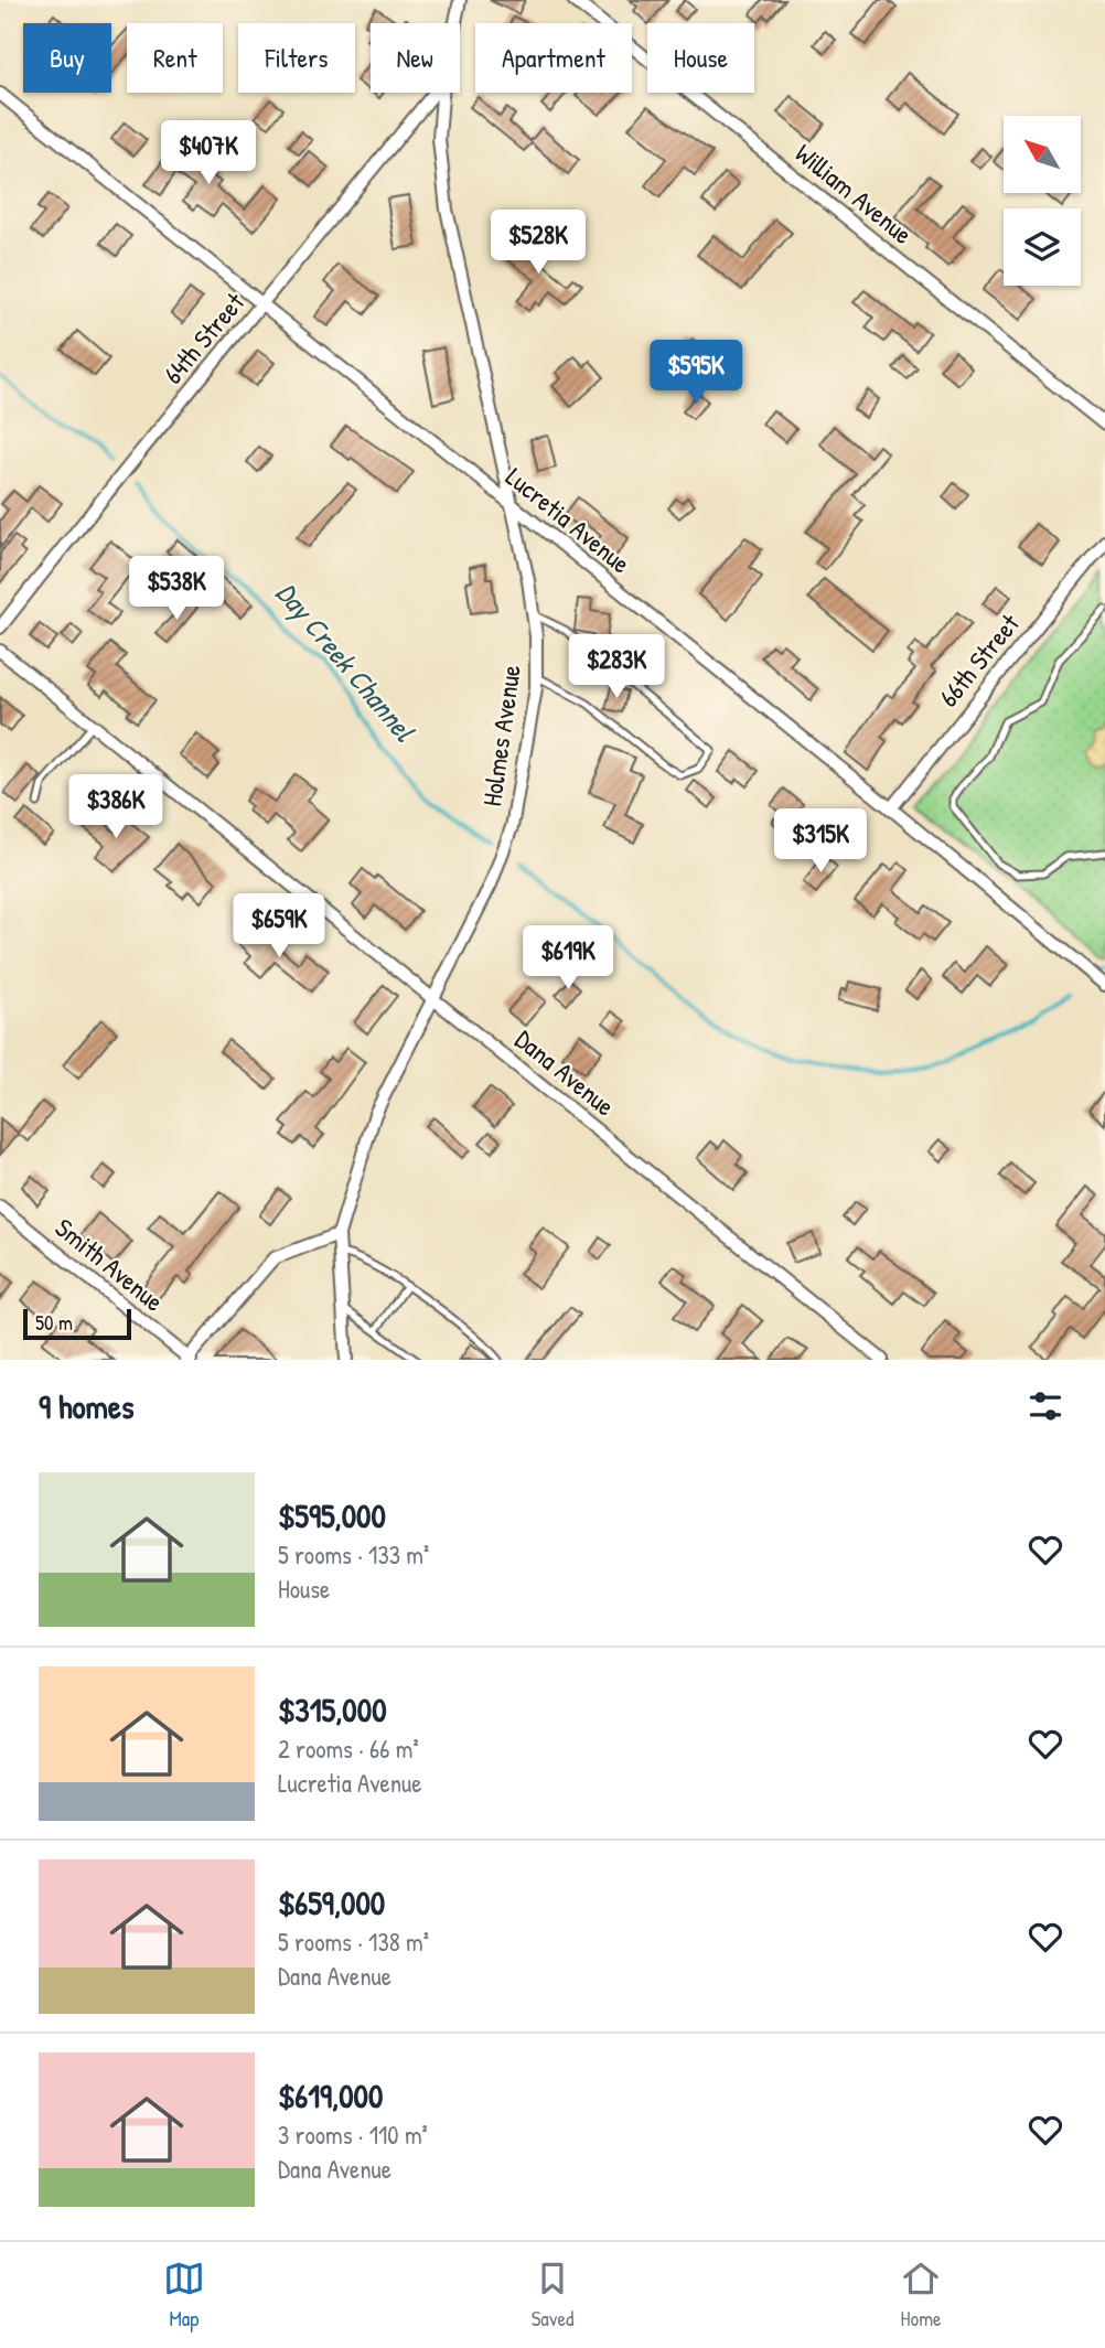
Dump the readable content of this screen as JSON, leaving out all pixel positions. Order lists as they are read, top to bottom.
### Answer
{
  "streets": {
    "street": [
      "William Avenue",
      "64th Street",
      "Lucretia Avenue",
      "66th Street",
      "Holmes Avenue",
      "Dana Avenue",
      "Smith Avenue"
    ]
  },
  "crossings": [
    ["64th Street", "Lucretia Avenue"],
    ["Lucretia Avenue", "66th Street"],
    ["Lucretia Avenue", "Holmes Avenue"],
    ["Holmes Avenue", "Dana Avenue"]
  ],
  "water": ["Day Creek Channel"],
  "scale_bar": "50 m",
  "north": "top left",
  "page": {
    "chip": [
      "Buy",
      "Rent",
      "Filters",
      "New",
      "Apartment",
      "House"
    ],
    "price": [
      "$407K",
      "$528K",
      "$595K",
      "$538K",
      "$283K",
      "$386K",
      "$315K",
      "$659K",
      "$619K"
    ],
    "scale": "50 m",
    "heading": "9 homes",
    "list": [
      {
        "name": "$595,000",
        "note": "5 rooms · 133 m² · House"
      },
      {
        "name": "$315,000",
        "note": "2 rooms · 66 m² · Lucretia Avenue"
      },
      {
        "name": "$659,000",
        "note": "5 rooms · 138 m² · Dana Avenue"
      },
      {
        "name": "$619,000",
        "note": "3 rooms · 110 m² · Dana Avenue"
      }
    ],
    "tabs": ["Map", "Saved", "Home"]
  }
}
